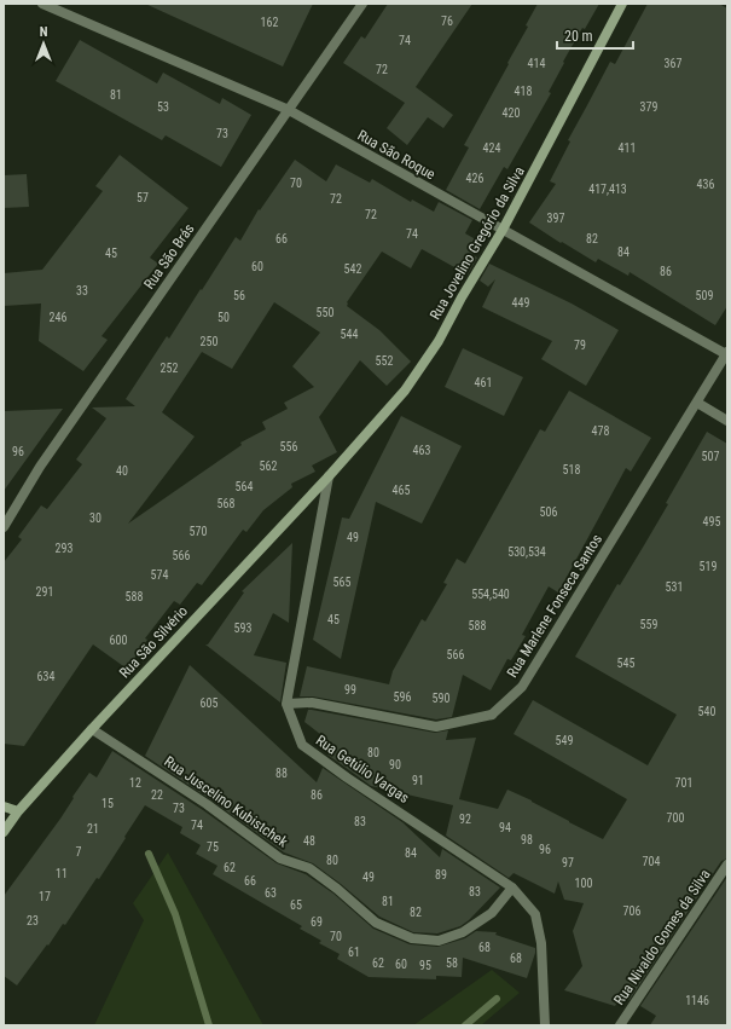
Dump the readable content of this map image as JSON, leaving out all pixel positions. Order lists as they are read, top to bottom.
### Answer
{
  "streets": {
    "street": [
      "Rua São Roque",
      "Rua Jovelino Gregório da Silva",
      "Rua São Brás",
      "Rua Marlene Fonseca Santos",
      "Rua São Silvério",
      "Rua Getúlio Vargas",
      "Rua Juscelino Kubistchek",
      "Rua Nivaldo Gomes da Silva"
    ]
  },
  "crossings": [
    ["Rua São Roque", "Rua Jovelino Gregório da Silva"],
    ["Rua São Roque", "Rua São Brás"],
    ["Rua São Roque", "Rua Marlene Fonseca Santos"],
    ["Rua Jovelino Gregório da Silva", "Rua São Silvério"],
    ["Rua Marlene Fonseca Santos", "Rua Getúlio Vargas"],
    ["Rua São Silvério", "Rua Juscelino Kubistchek"],
    ["Rua Getúlio Vargas", "Rua Juscelino Kubistchek"]
  ],
  "house_numbers": [
    "76",
    "162",
    "74",
    "414",
    "367",
    "72",
    "418",
    "81",
    "53",
    "379",
    "420",
    "73",
    "424",
    "411",
    "426",
    "70",
    "436",
    "417,413",
    "57",
    "72",
    "72",
    "397",
    "74",
    "66",
    "82",
    "84",
    "45",
    "60",
    "542",
    "86",
    "33",
    "56",
    "509",
    "449",
    "550",
    "246",
    "50",
    "544",
    "250",
    "79",
    "552",
    "252",
    "461",
    "478",
    "556",
    "463",
    "96",
    "507",
    "562",
    "518",
    "40",
    "564",
    "465",
    "568",
    "506",
    "30",
    "495",
    "570",
    "49",
    "293",
    "530,534",
    "566",
    "519",
    "574",
    "565",
    "531",
    "291",
    "554,540",
    "588",
    "45",
    "559",
    "588",
    "593",
    "600",
    "566",
    "545",
    "634",
    "99",
    "596",
    "590",
    "605",
    "540",
    "549",
    "80",
    "90",
    "88",
    "91",
    "12",
    "701",
    "22",
    "86",
    "15",
    "73",
    "700",
    "92",
    "83",
    "74",
    "94",
    "21",
    "98",
    "48",
    "75",
    "96",
    "7",
    "84",
    "80",
    "704",
    "97",
    "62",
    "11",
    "89",
    "49",
    "66",
    "100",
    "83",
    "63",
    "17",
    "81",
    "65",
    "706",
    "82",
    "23",
    "69",
    "70",
    "68",
    "61",
    "68",
    "62",
    "58",
    "60",
    "95",
    "1146"
  ],
  "scale_bar": "20 m",
  "north": "top"
}
